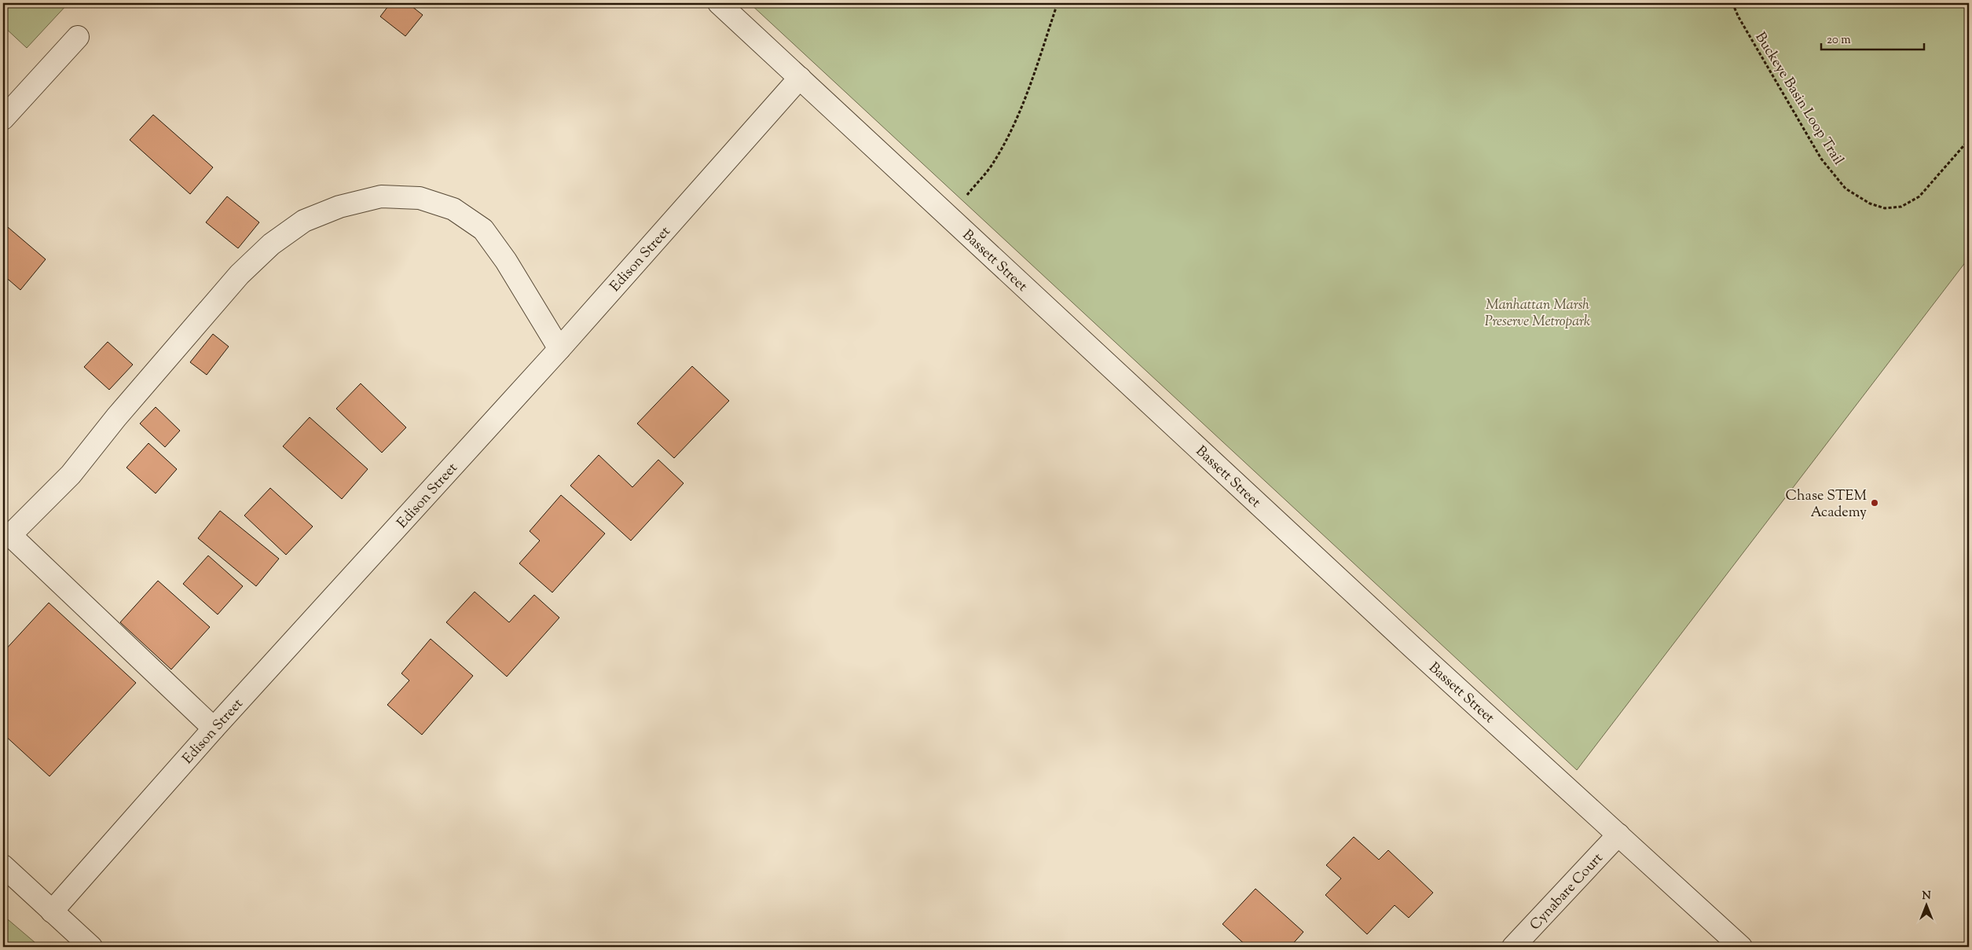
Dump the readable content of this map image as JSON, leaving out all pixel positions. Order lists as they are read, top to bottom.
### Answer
{
  "streets": {
    "street": ["Edison Street", "Bassett Street", "Cynabare Court"],
    "path": ["Buckeye Basin Loop Trail"]
  },
  "crossings": [
    ["Edison Street", "Bassett Street"],
    ["Bassett Street", "Cynabare Court"]
  ],
  "parks": ["Manhattan Marsh Preserve Metropark"],
  "places": ["Chase STEM Academy"],
  "scale_bar": "20 m",
  "north": "top"
}
